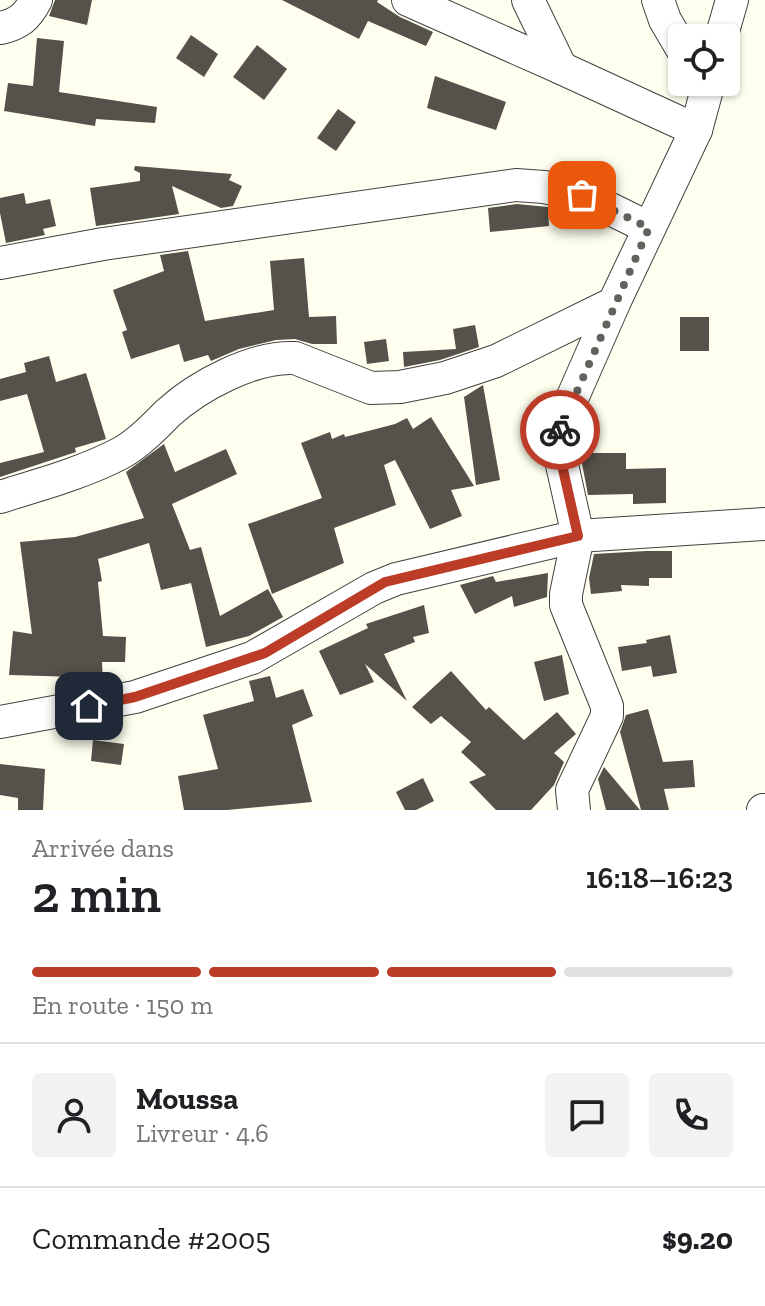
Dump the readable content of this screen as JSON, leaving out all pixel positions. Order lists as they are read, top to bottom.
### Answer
{
  "page": {
    "heading": ["2 min", "Arrivée dans", "16:18–16:23"],
    "panel": [
      "Moussa",
      "Livreur · 4.6",
      "Commande #2005",
      "$9.20"
    ],
    "bar": "En route · 150 m"
  }
}
